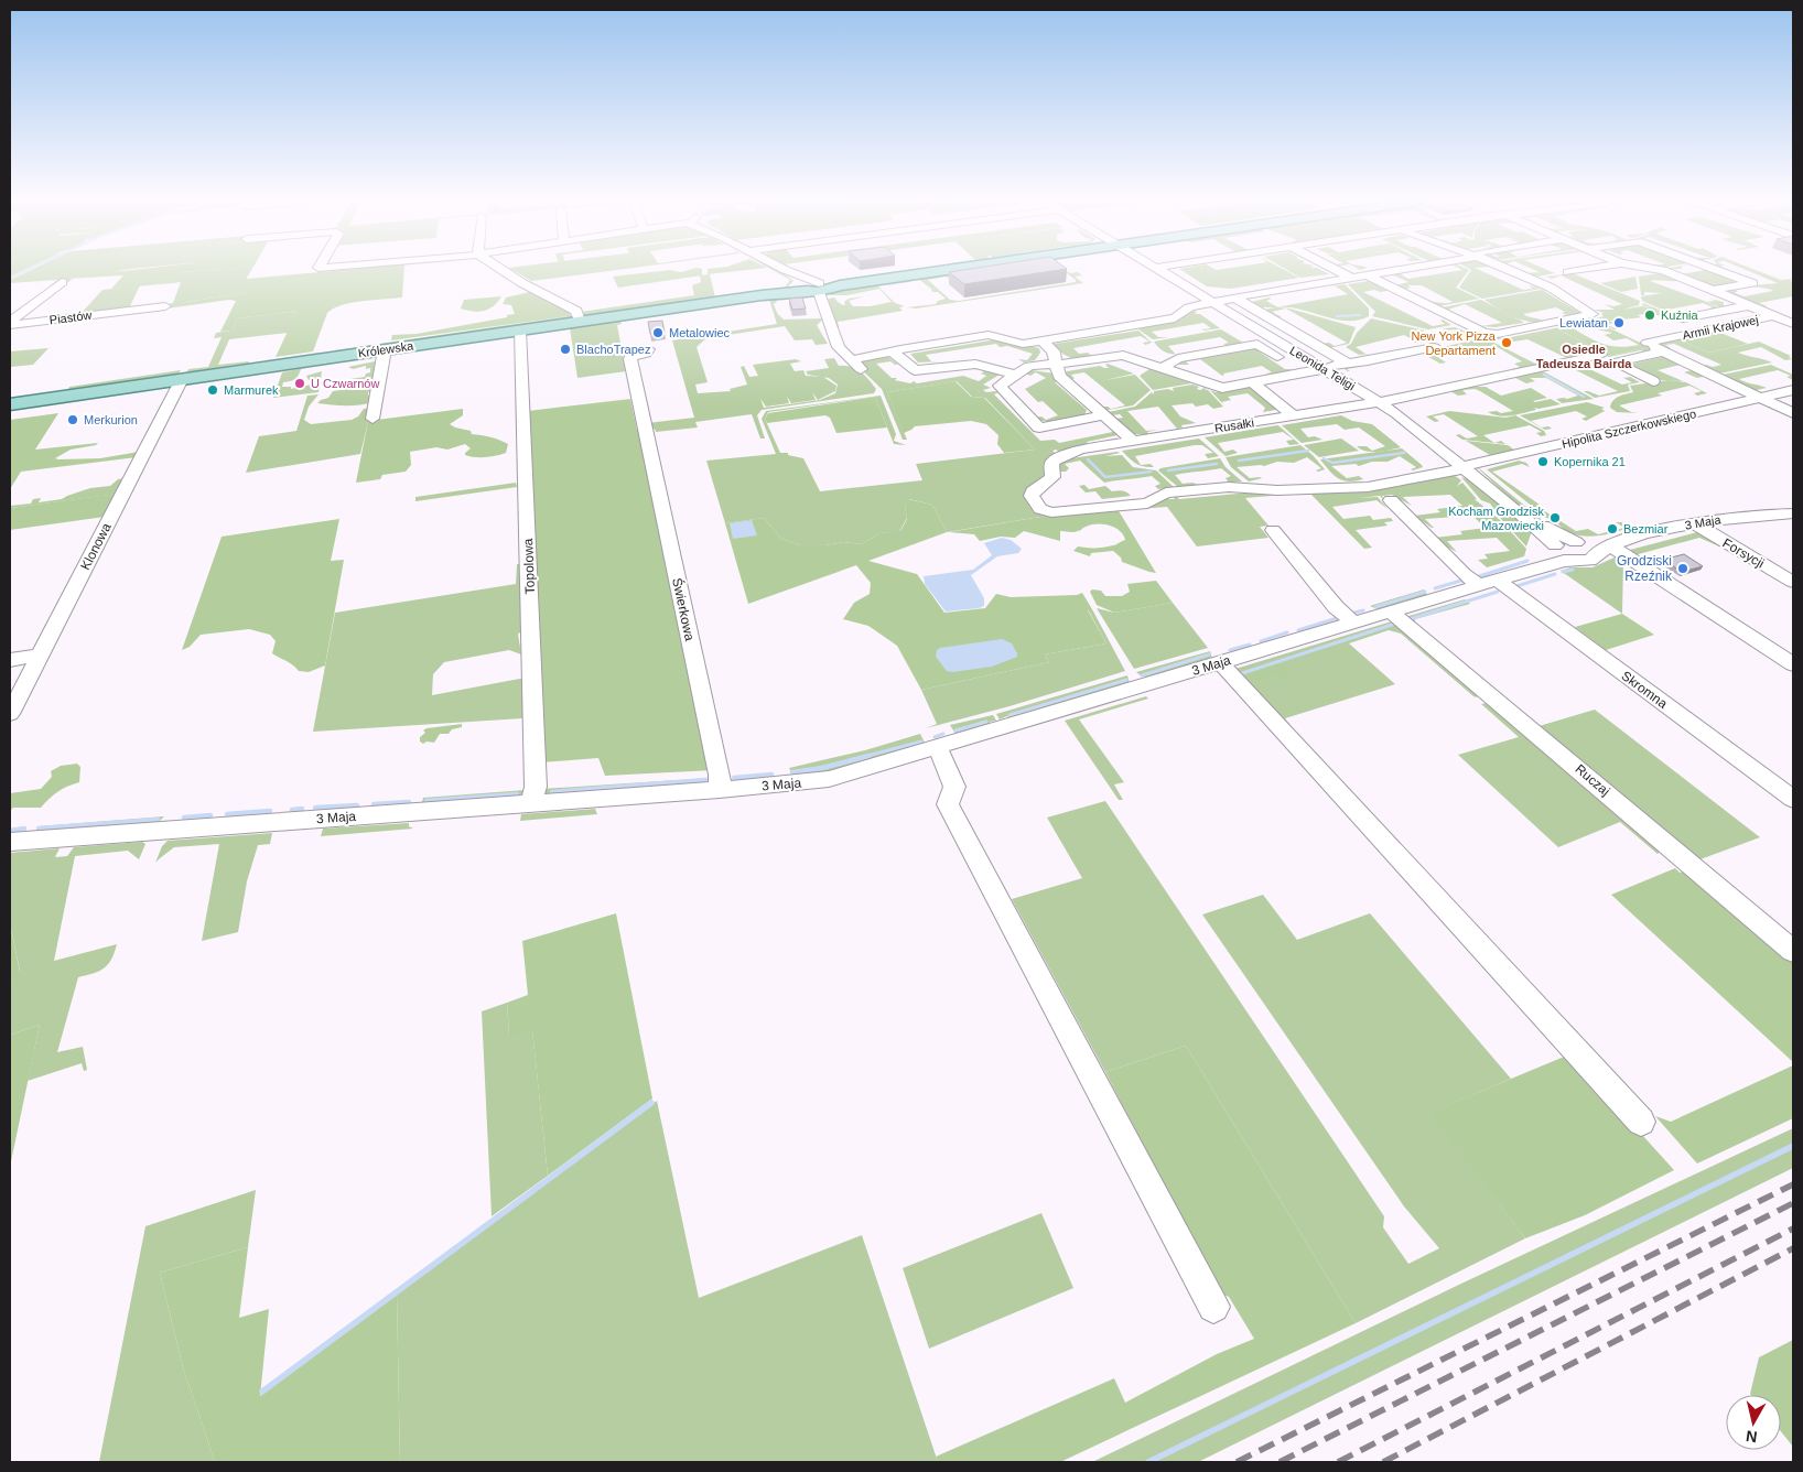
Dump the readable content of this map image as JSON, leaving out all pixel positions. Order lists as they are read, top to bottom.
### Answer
{
  "streets": {
    "main road": ["Królewska"],
    "street": [
      "Piastów",
      "Armii Krajowej",
      "Leonida Teligi",
      "Rusałki",
      "Hipolita Szczerkowskiego",
      "3 Maja",
      "Klonowa",
      "Forsycji",
      "Topolowa",
      "Świerkowa",
      "Skromna",
      "Ruczaj"
    ]
  },
  "crossings": [
    ["Królewska", "Klonowa"],
    ["Królewska", "Topolowa"],
    ["Leonida Teligi", "Rusałki"],
    ["Leonida Teligi", "Hipolita Szczerkowskiego"],
    ["Leonida Teligi", "3 Maja"],
    ["Rusałki", "Hipolita Szczerkowskiego"],
    ["3 Maja", "Forsycji"],
    ["3 Maja", "Topolowa"],
    ["3 Maja", "Świerkowa"],
    ["3 Maja", "Skromna"],
    ["3 Maja", "Ruczaj"]
  ],
  "districts": ["Osiedle Tadeusza Bairda"],
  "places": [
    "Kuźnia",
    "Lewiatan",
    "Metalowiec",
    "New York Pizza Departament",
    "BlachoTrapez",
    "U Czwarnów",
    "Marmurek",
    "Merkurion",
    "Kopernika 21",
    "Kocham Grodzisk Mazowiecki",
    "Bezmiar",
    "Grodziski Rzeźnik"
  ],
  "north": "bottom"
}
